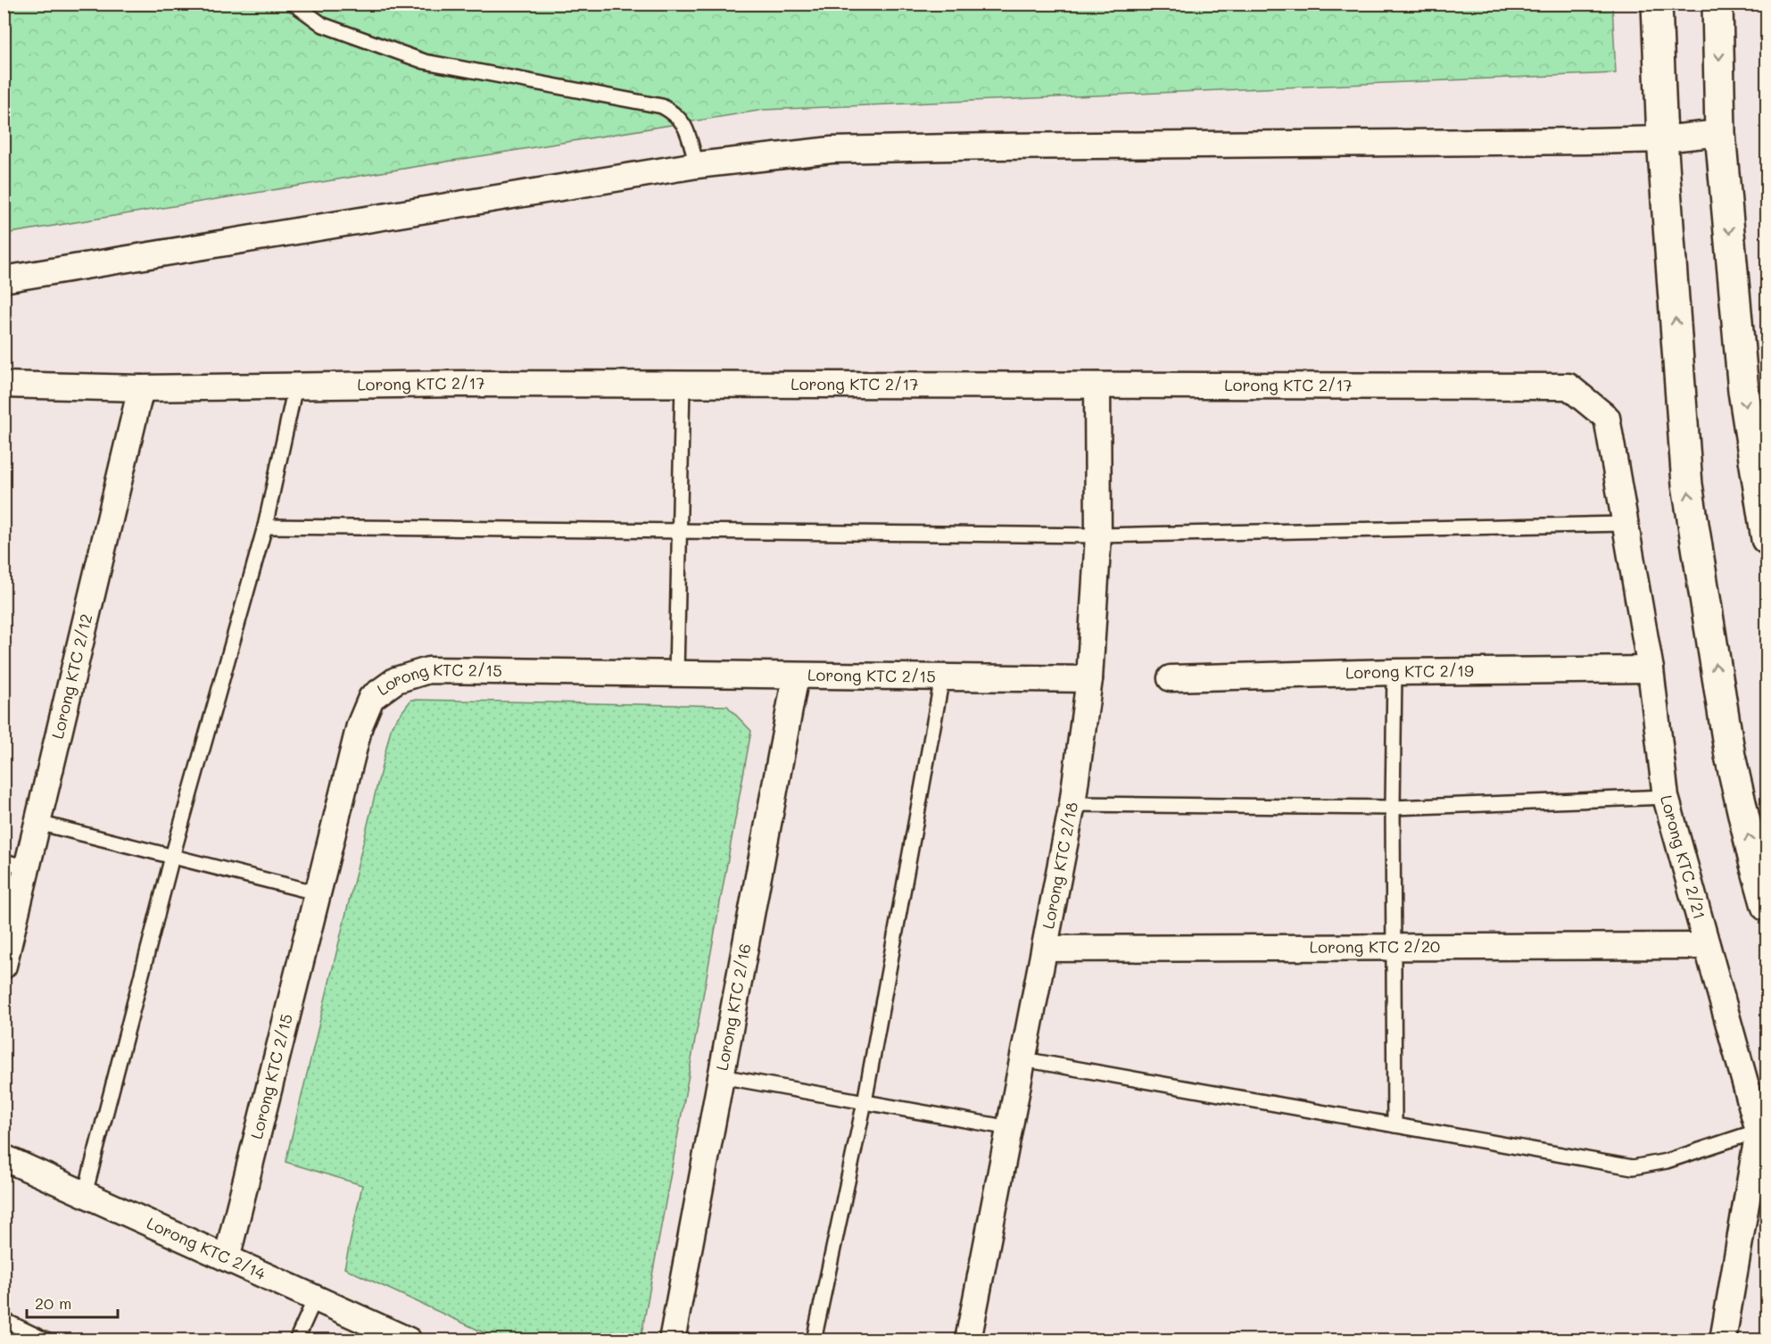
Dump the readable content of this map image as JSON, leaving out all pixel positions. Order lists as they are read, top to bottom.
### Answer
{
  "streets": {
    "street": [
      "Lorong KTC 2/17",
      "Lorong KTC 2/19",
      "Lorong KTC 2/15",
      "Lorong KTC 2/12",
      "Lorong KTC 2/21",
      "Lorong KTC 2/18",
      "Lorong KTC 2/20",
      "Lorong KTC 2/16",
      "Lorong KTC 2/14"
    ]
  },
  "crossings": [
    ["Lorong KTC 2/17", "Lorong KTC 2/12"],
    ["Lorong KTC 2/17", "Lorong KTC 2/21"],
    ["Lorong KTC 2/17", "Lorong KTC 2/18"],
    ["Lorong KTC 2/19", "Lorong KTC 2/21"],
    ["Lorong KTC 2/15", "Lorong KTC 2/18"],
    ["Lorong KTC 2/15", "Lorong KTC 2/16"],
    ["Lorong KTC 2/15", "Lorong KTC 2/14"],
    ["Lorong KTC 2/21", "Lorong KTC 2/20"],
    ["Lorong KTC 2/18", "Lorong KTC 2/20"]
  ],
  "scale_bar": "20 m"
}
